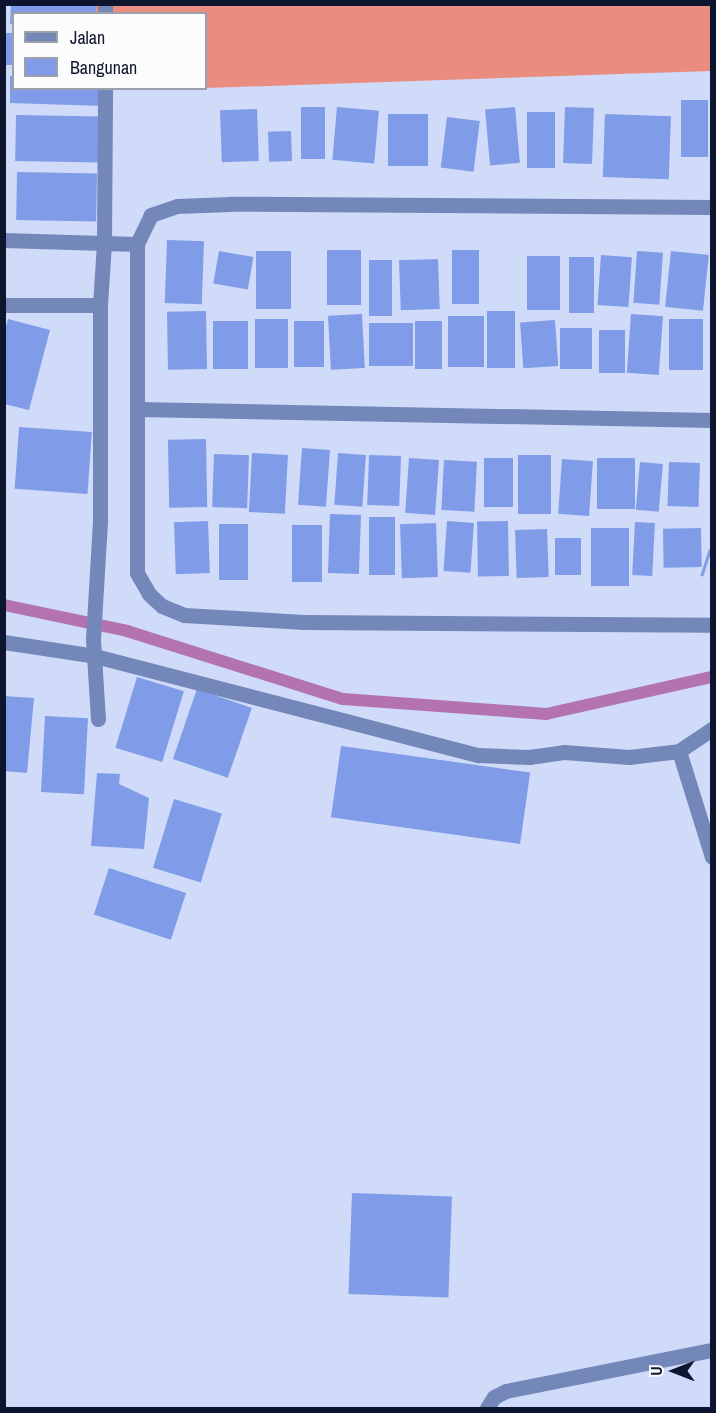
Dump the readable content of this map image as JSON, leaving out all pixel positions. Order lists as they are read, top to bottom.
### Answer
{
  "legend": ["Jalan", "Bangunan"],
  "north": "left"
}
